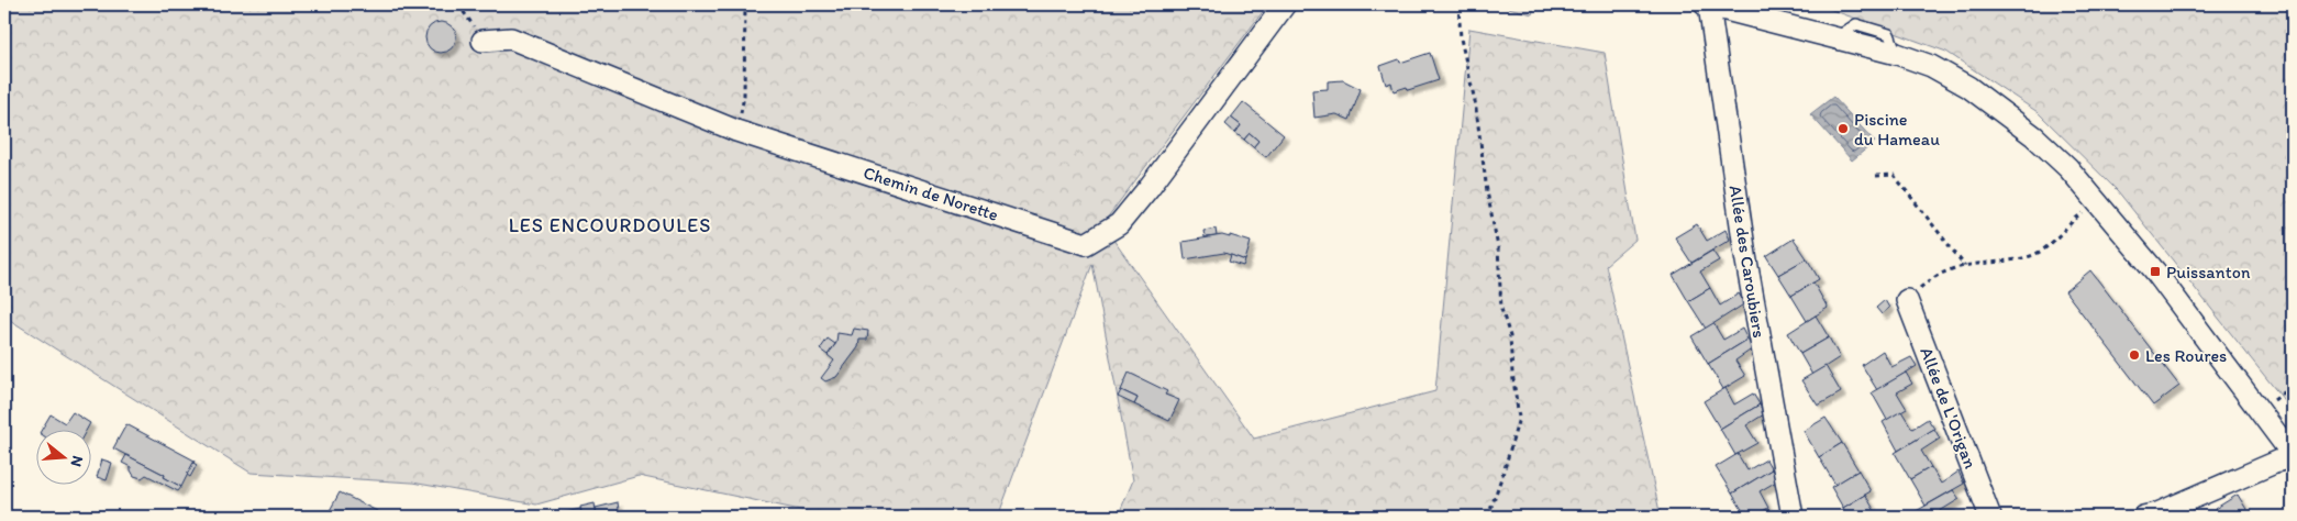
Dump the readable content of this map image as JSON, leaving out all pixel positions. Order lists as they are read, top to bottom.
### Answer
{
  "streets": {
    "street": ["Chemin de Norette", "Allée des Caroubiers", "Allée de L'Origan"]
  },
  "districts": ["LES ENCOURDOULES"],
  "places": {
    "other": ["Piscine du Hameau", "Les Roures"],
    "transit": ["Puissanton"]
  },
  "north": "right"
}
